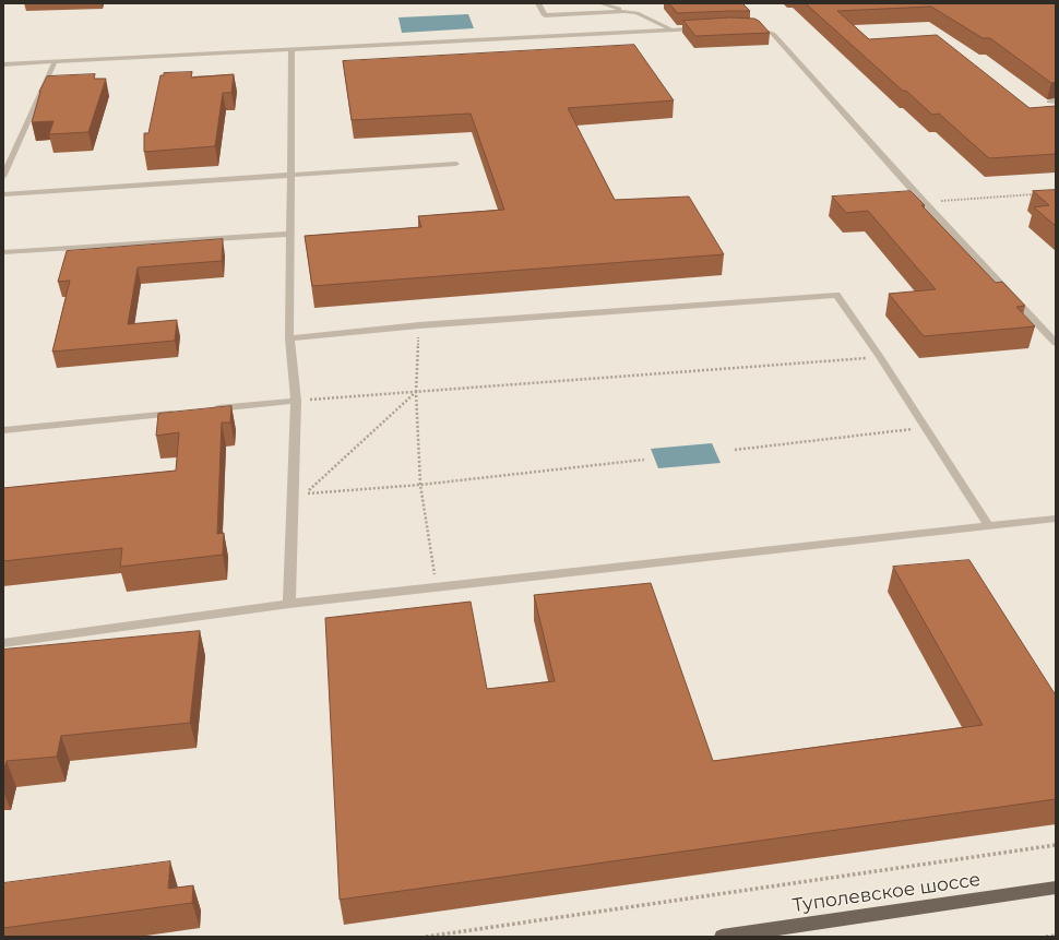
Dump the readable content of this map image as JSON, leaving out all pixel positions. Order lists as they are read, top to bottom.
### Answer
{
  "streets": {
    "main road": ["Туполевское шоссе"]
  }
}
